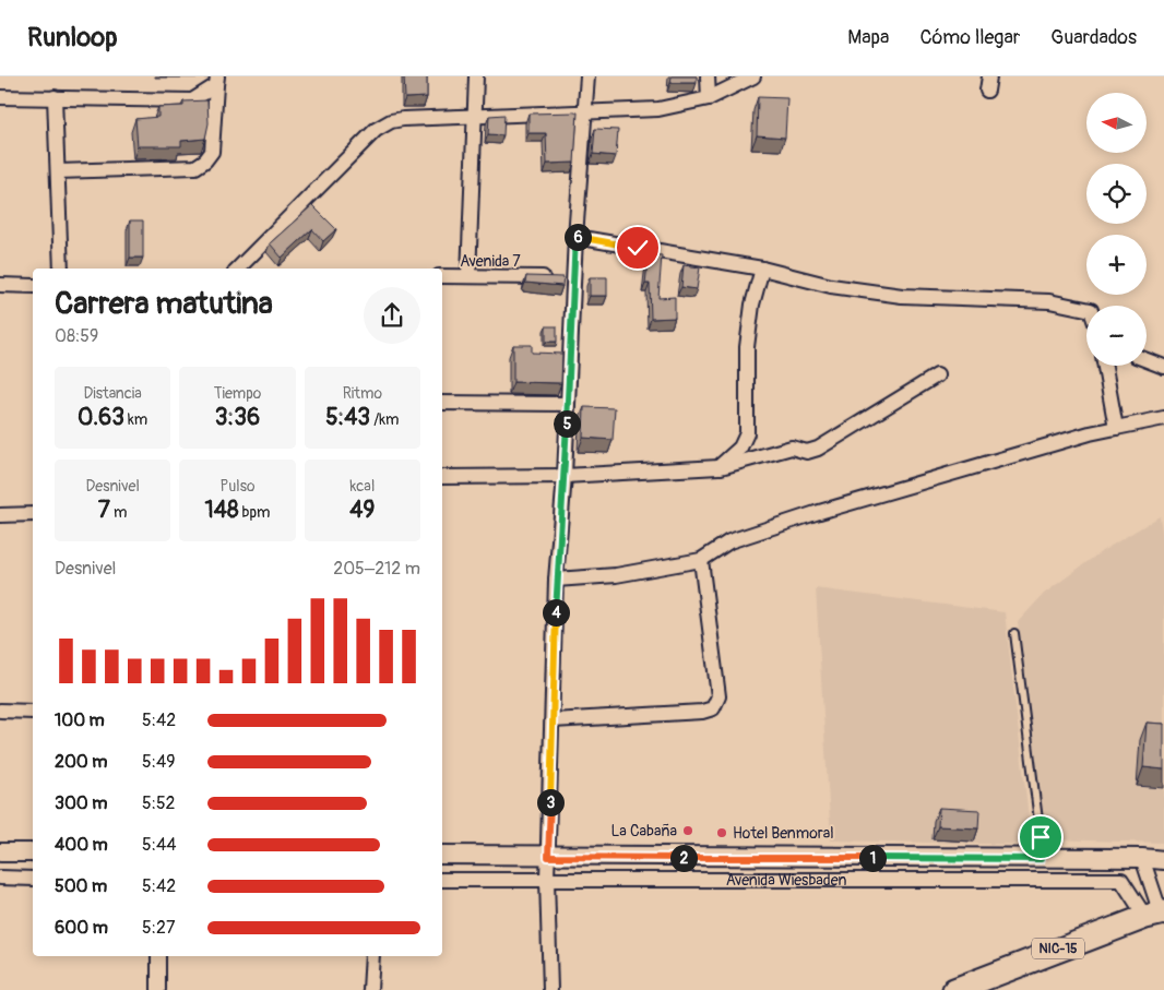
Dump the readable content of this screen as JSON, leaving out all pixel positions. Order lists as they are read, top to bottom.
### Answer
{
  "streets": {
    "highway": ["NIC-15"],
    "street": ["Avenida 7", "Avenida Wiesbaden"]
  },
  "places": ["La Cabaña", "Hotel Benmoral"],
  "north": "left",
  "page": {
    "header": "Runloop",
    "nav": ["Mapa", "Cómo llegar", "Guardados"],
    "map_buttons": ["+", "−"],
    "pins": [
      "6",
      "5",
      "4",
      "3",
      "1",
      "2"
    ],
    "heading": ["Carrera matutina", "08:59"],
    "stats": [
      ["Distancia", "0.63 km"],
      ["Tiempo", "3:36"],
      ["Ritmo", "5:43 /km"],
      ["Desnivel", "7 m"],
      ["Pulso", "148 bpm"],
      ["kcal", "49"]
    ],
    "chart": ["Desnivel", "205–212 m"],
    "list": [
      {
        "name": "100 m",
        "note": "5:42"
      },
      {
        "name": "200 m",
        "note": "5:49"
      },
      {
        "name": "300 m",
        "note": "5:52"
      },
      {
        "name": "400 m",
        "note": "5:44"
      },
      {
        "name": "500 m",
        "note": "5:42"
      },
      {
        "name": "600 m",
        "note": "5:27"
      }
    ]
  }
}
